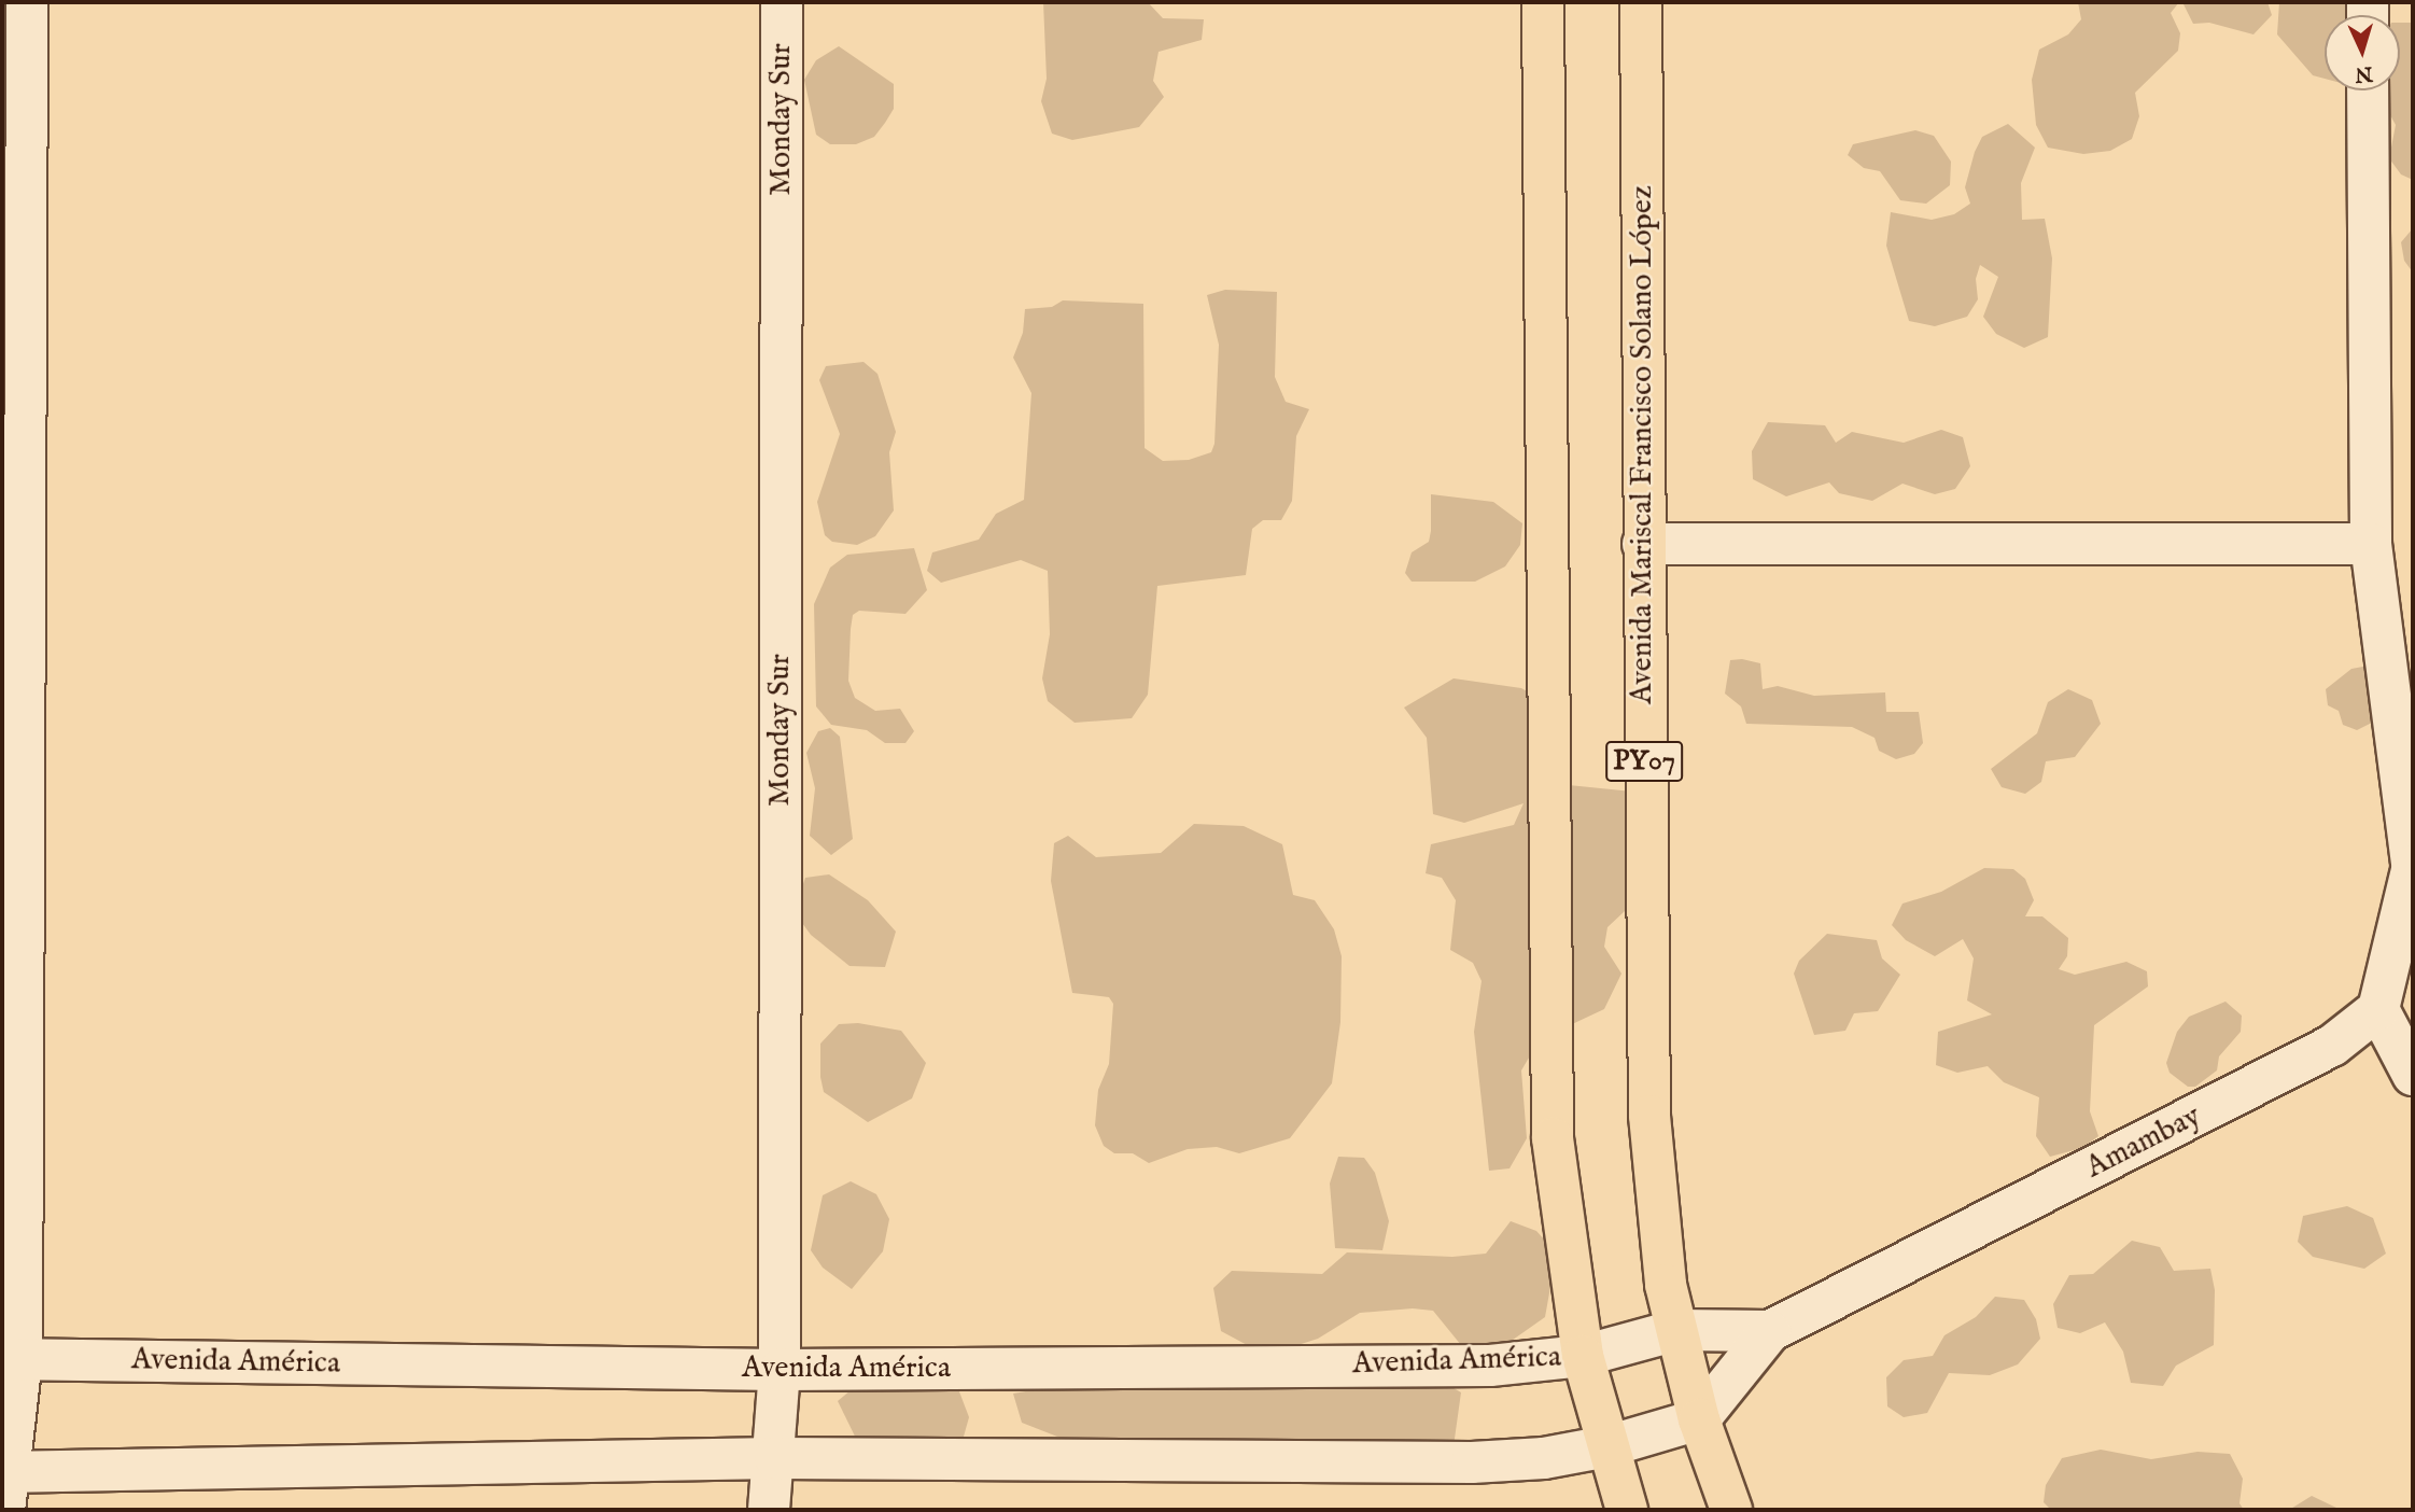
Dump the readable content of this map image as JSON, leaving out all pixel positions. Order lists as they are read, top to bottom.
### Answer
{
  "streets": {
    "main road": ["Avenida Mariscal Francisco Solano López", "PY07"],
    "street": ["Monday Sur", "Amambay", "Avenida América"]
  },
  "crossings": [
    ["Monday Sur", "Avenida América"],
    ["Avenida Mariscal Francisco Solano López", "Avenida América"],
    ["Amambay", "Avenida América"]
  ],
  "north": "bottom"
}
